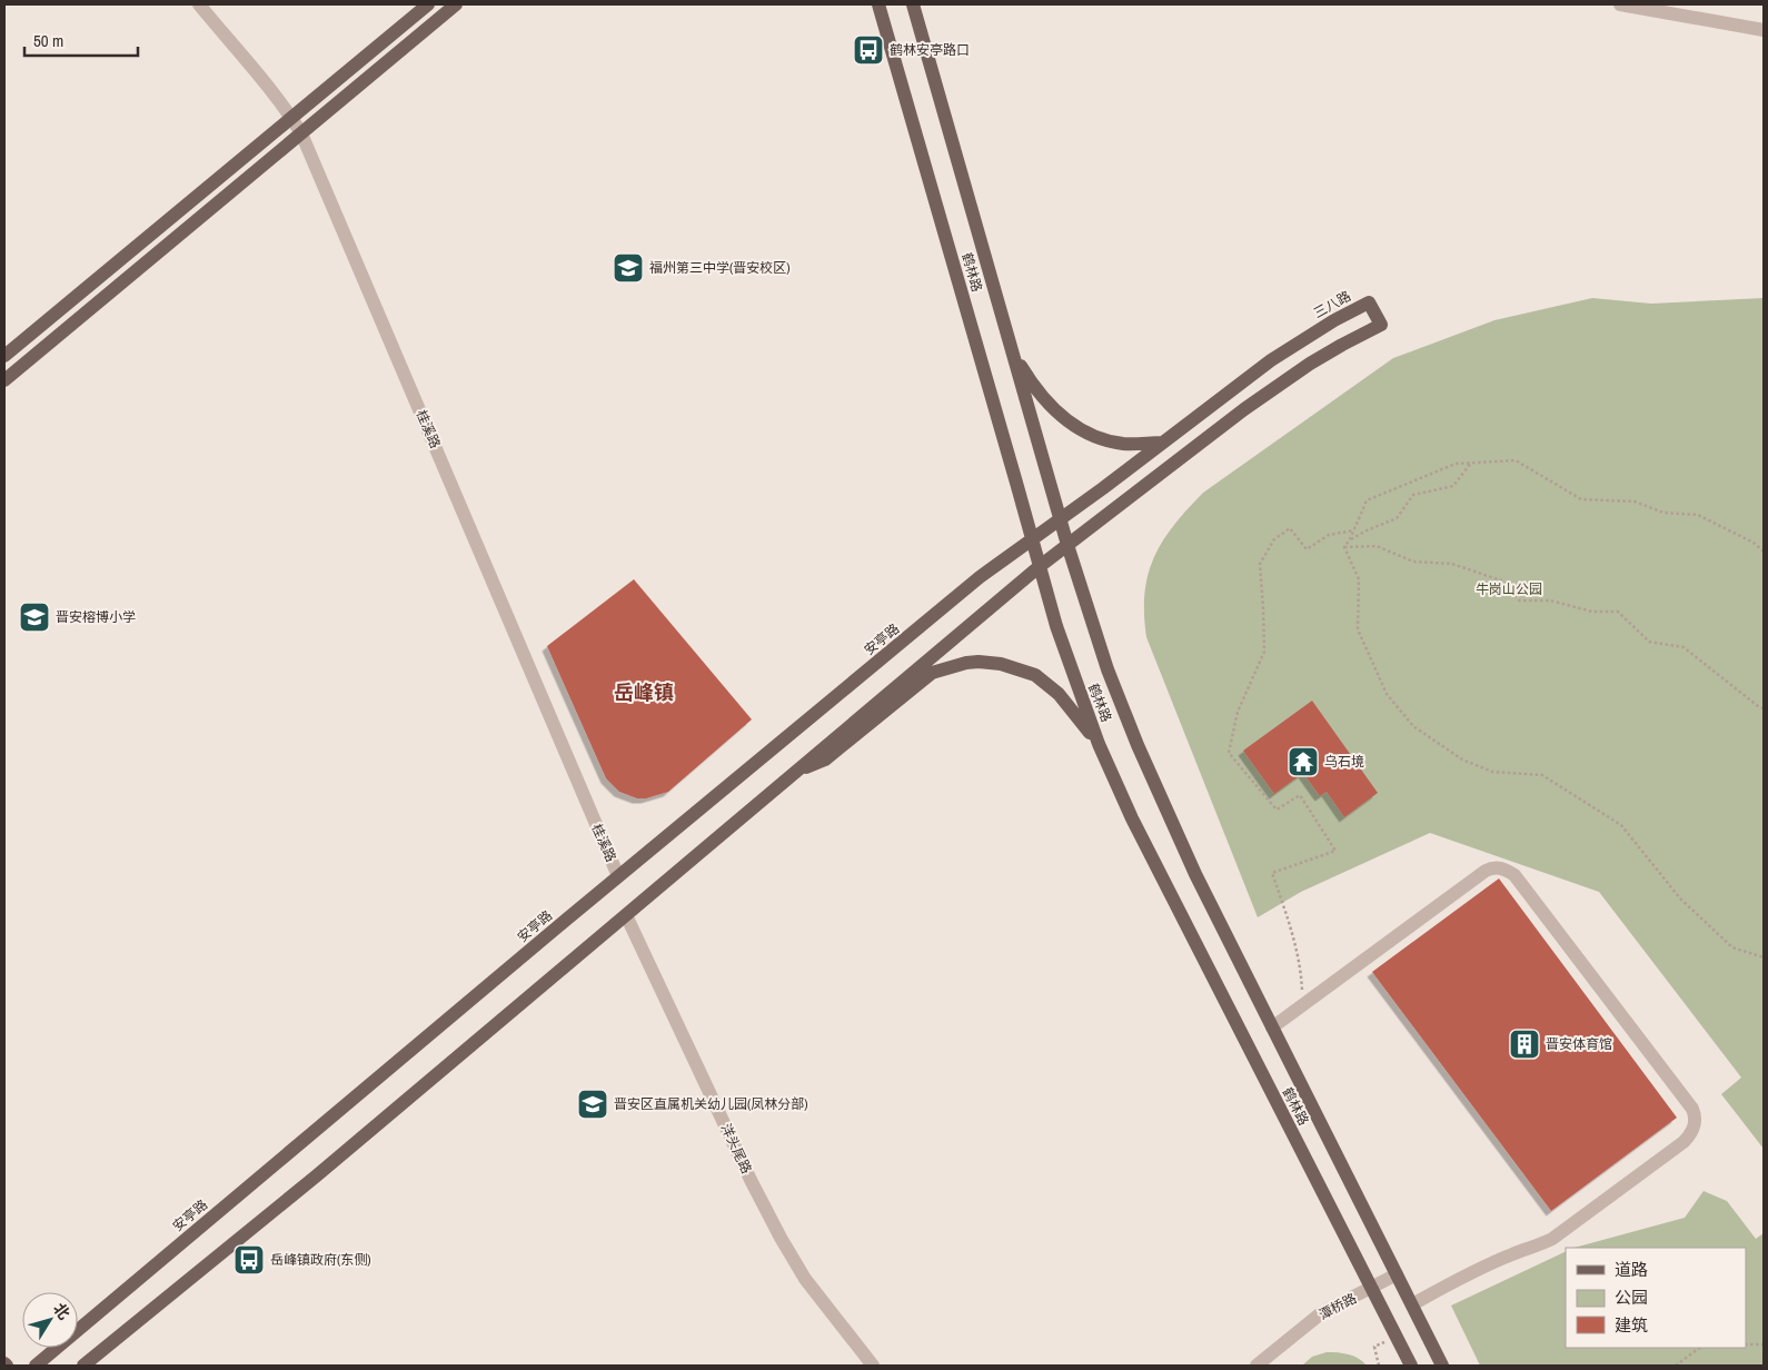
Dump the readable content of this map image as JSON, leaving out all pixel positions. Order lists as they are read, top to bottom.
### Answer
{
  "streets": {
    "main road": ["鹤林路", "三八路", "安亭路"],
    "street": ["桂溪路", "洋头尾路", "潭桥路"]
  },
  "crossings": [
    ["鹤林路", "三八路"],
    ["鹤林路", "安亭路"],
    ["鹤林路", "潭桥路"],
    ["三八路", "安亭路"],
    ["桂溪路", "安亭路"]
  ],
  "districts": ["岳峰镇"],
  "parks": ["牛岗山公园"],
  "places": {
    "bus stop": ["鹤林安亭路口", "岳峰镇政府(东侧)"],
    "school or university": ["福州第三中学(晋安校区)", "晋安榕博小学", "晋安区直属机关幼儿园(凤林分部)"],
    "temple": ["乌石境"],
    "building": ["晋安体育馆"]
  },
  "legend": ["道路", "公园", "建筑"],
  "scale_bar": "50 m",
  "north": "top right"
}
